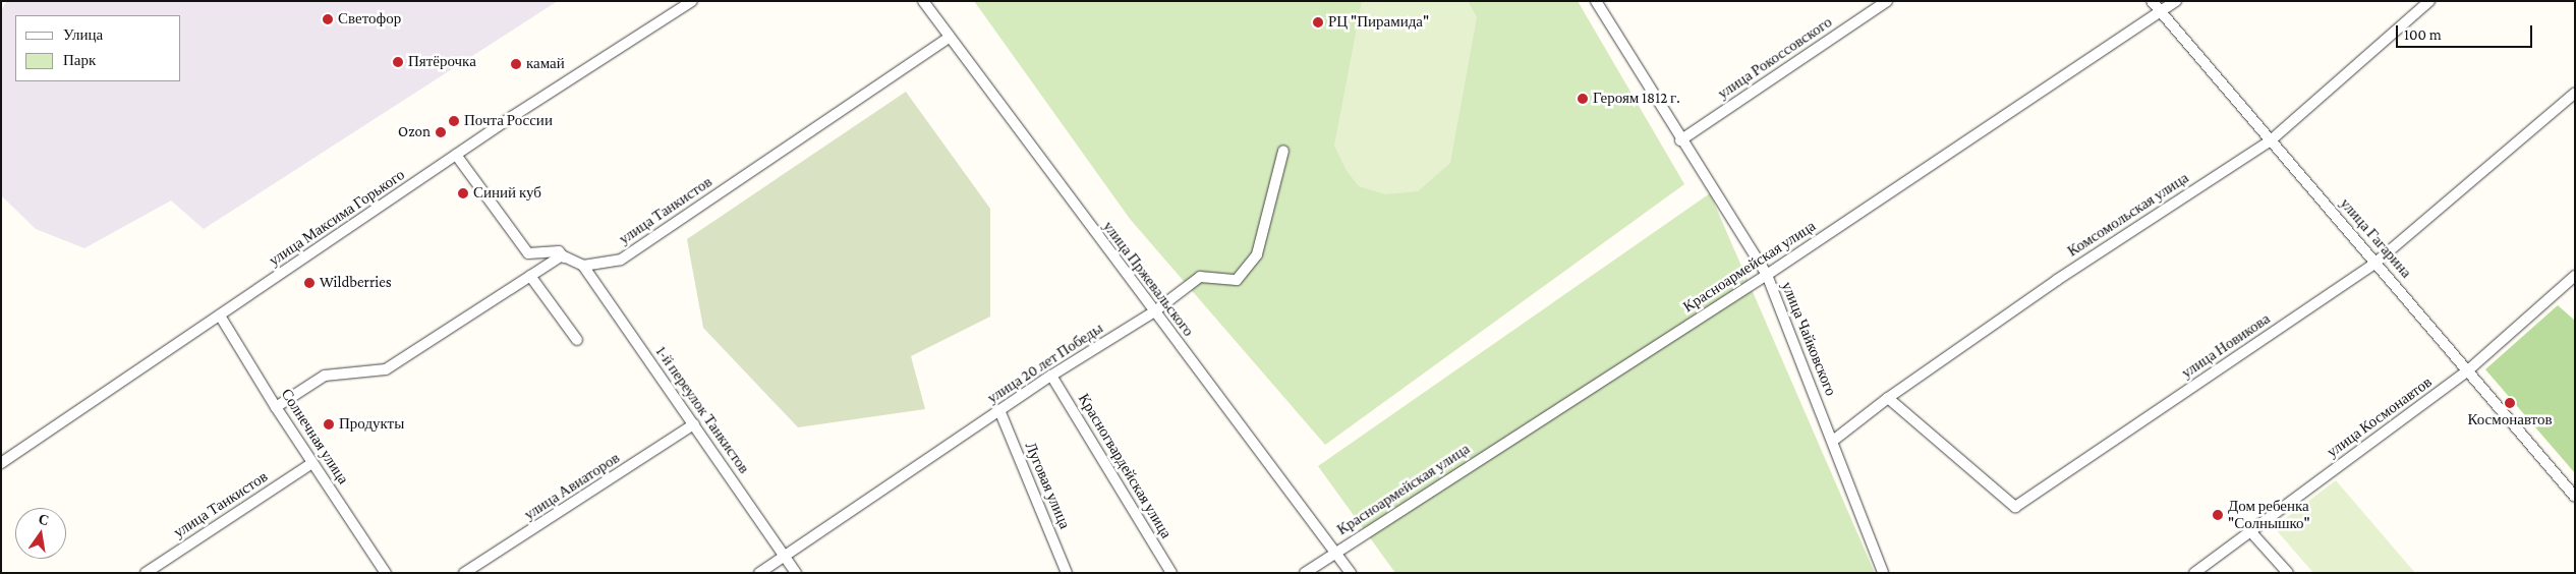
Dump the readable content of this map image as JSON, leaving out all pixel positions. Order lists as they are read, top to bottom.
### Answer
{
  "streets": {
    "street": [
      "улица Рокоссовского",
      "улица Танкистов",
      "Комсомольская улица",
      "улица Максима Горького",
      "улица Гагарина",
      "Красноармейская улица",
      "улица Пржевальского",
      "улица Чайковского",
      "улица Новикова",
      "улица 20 лет Победы",
      "1-й переулок Танкистов",
      "улица Космонавтов",
      "Солнечная улица",
      "Красногвардейская улица",
      "Луговая улица",
      "улица Авиаторов"
    ]
  },
  "crossings": [
    ["улица Рокоссовского", "улица Чайковского"],
    ["улица Танкистов", "улица Пржевальского"],
    ["улица Танкистов", "1-й переулок Танкистов"],
    ["улица Танкистов", "Солнечная улица"],
    ["Комсомольская улица", "улица Гагарина"],
    ["Комсомольская улица", "улица Чайковского"],
    ["Комсомольская улица", "улица Новикова"],
    ["улица Максима Горького", "Солнечная улица"],
    ["улица Гагарина", "Красноармейская улица"],
    ["улица Гагарина", "улица Новикова"],
    ["улица Гагарина", "улица Космонавтов"],
    ["Красноармейская улица", "улица Пржевальского"],
    ["Красноармейская улица", "улица Чайковского"],
    ["улица Пржевальского", "улица 20 лет Победы"],
    ["улица 20 лет Победы", "1-й переулок Танкистов"],
    ["улица 20 лет Победы", "Красногвардейская улица"],
    ["улица 20 лет Победы", "Луговая улица"],
    ["1-й переулок Танкистов", "улица Авиаторов"]
  ],
  "places": [
    "Светофор",
    "РЦ \"Пирамида\"",
    "Пятёрочка",
    "камай",
    "Героям 1812 г.",
    "Почта России",
    "Ozon",
    "Синий куб",
    "Wildberries",
    "Космонавтов",
    "Продукты",
    "Дом ребенка \"Солнышко\""
  ],
  "legend": ["Улица", "Парк"],
  "scale_bar": "100 m",
  "north": "top"
}
